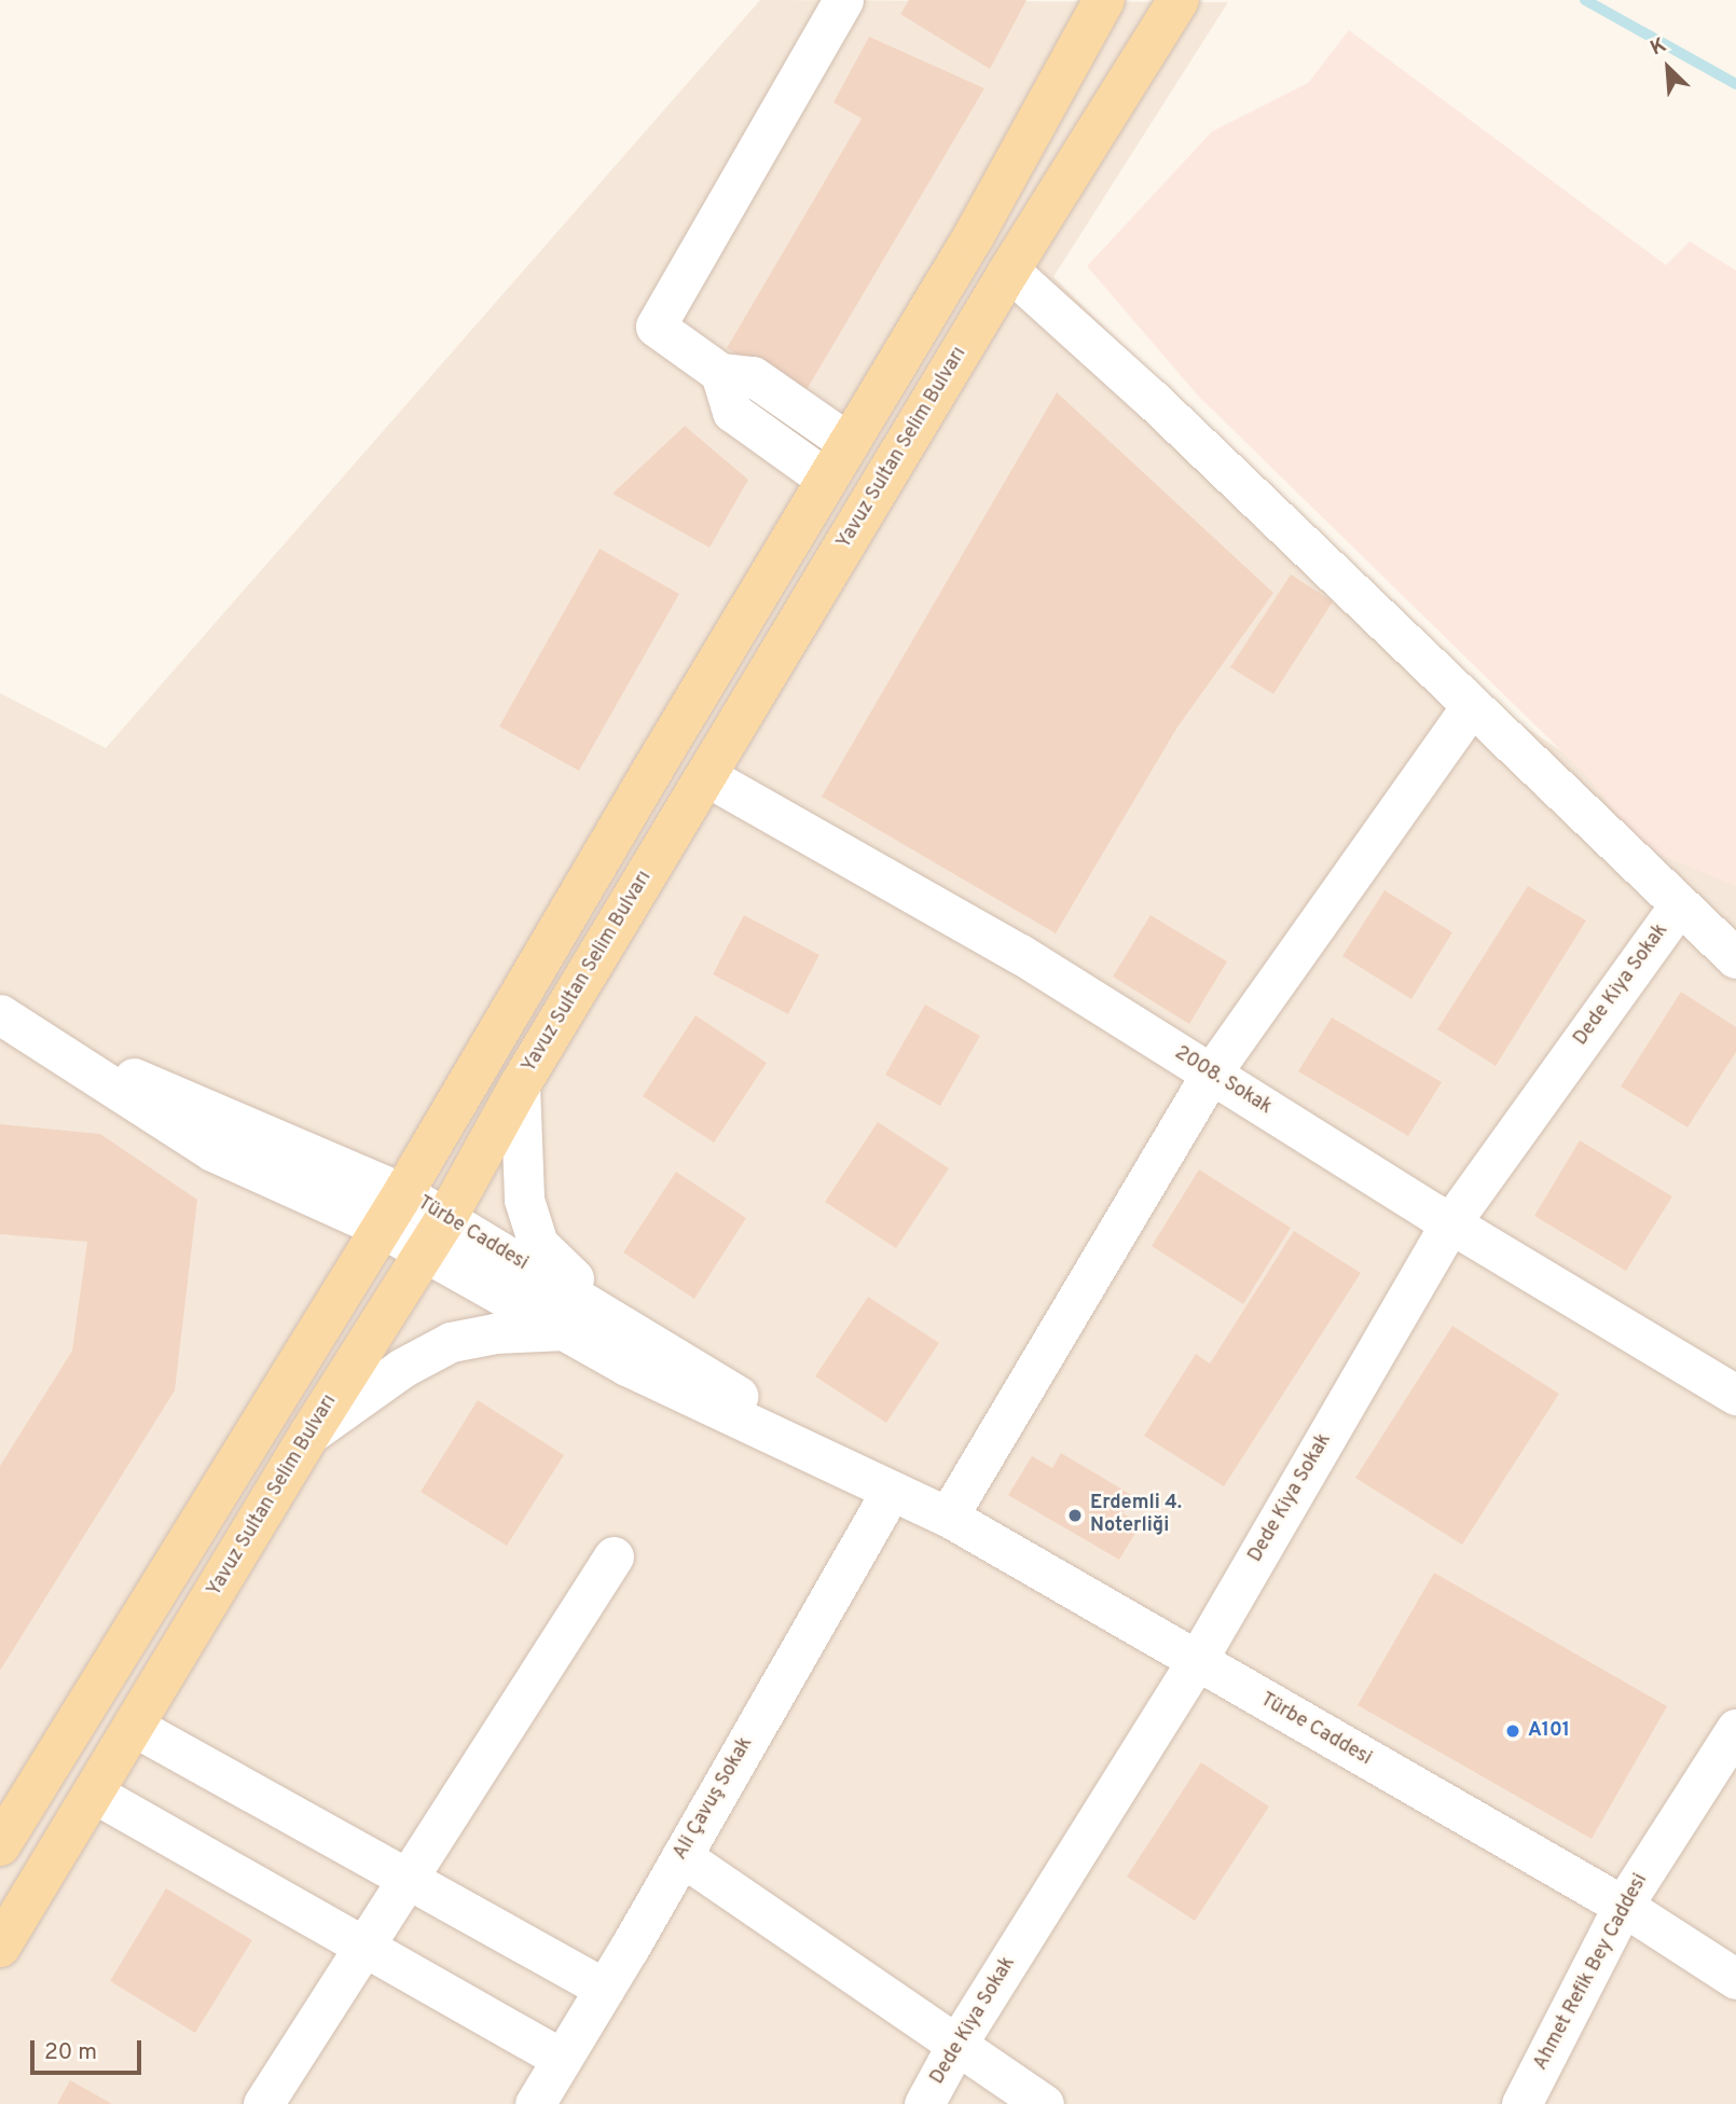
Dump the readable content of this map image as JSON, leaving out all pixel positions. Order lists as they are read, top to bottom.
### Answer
{
  "streets": {
    "main road": ["Yavuz Sultan Selim Bulvarı"],
    "street": [
      "Dede Kiya Sokak",
      "2008. Sokak",
      "Türbe Caddesi",
      "Ali Çavuş Sokak",
      "Ahmet Refik Bey Caddesi"
    ]
  },
  "crossings": [
    ["Yavuz Sultan Selim Bulvarı", "2008. Sokak"],
    ["Yavuz Sultan Selim Bulvarı", "Türbe Caddesi"],
    ["Dede Kiya Sokak", "2008. Sokak"],
    ["Dede Kiya Sokak", "Türbe Caddesi"],
    ["Türbe Caddesi", "Ali Çavuş Sokak"],
    ["Türbe Caddesi", "Ahmet Refik Bey Caddesi"]
  ],
  "places": ["Erdemli 4. Noterliği", "A101"],
  "scale_bar": "20 m",
  "north": "top left"
}
